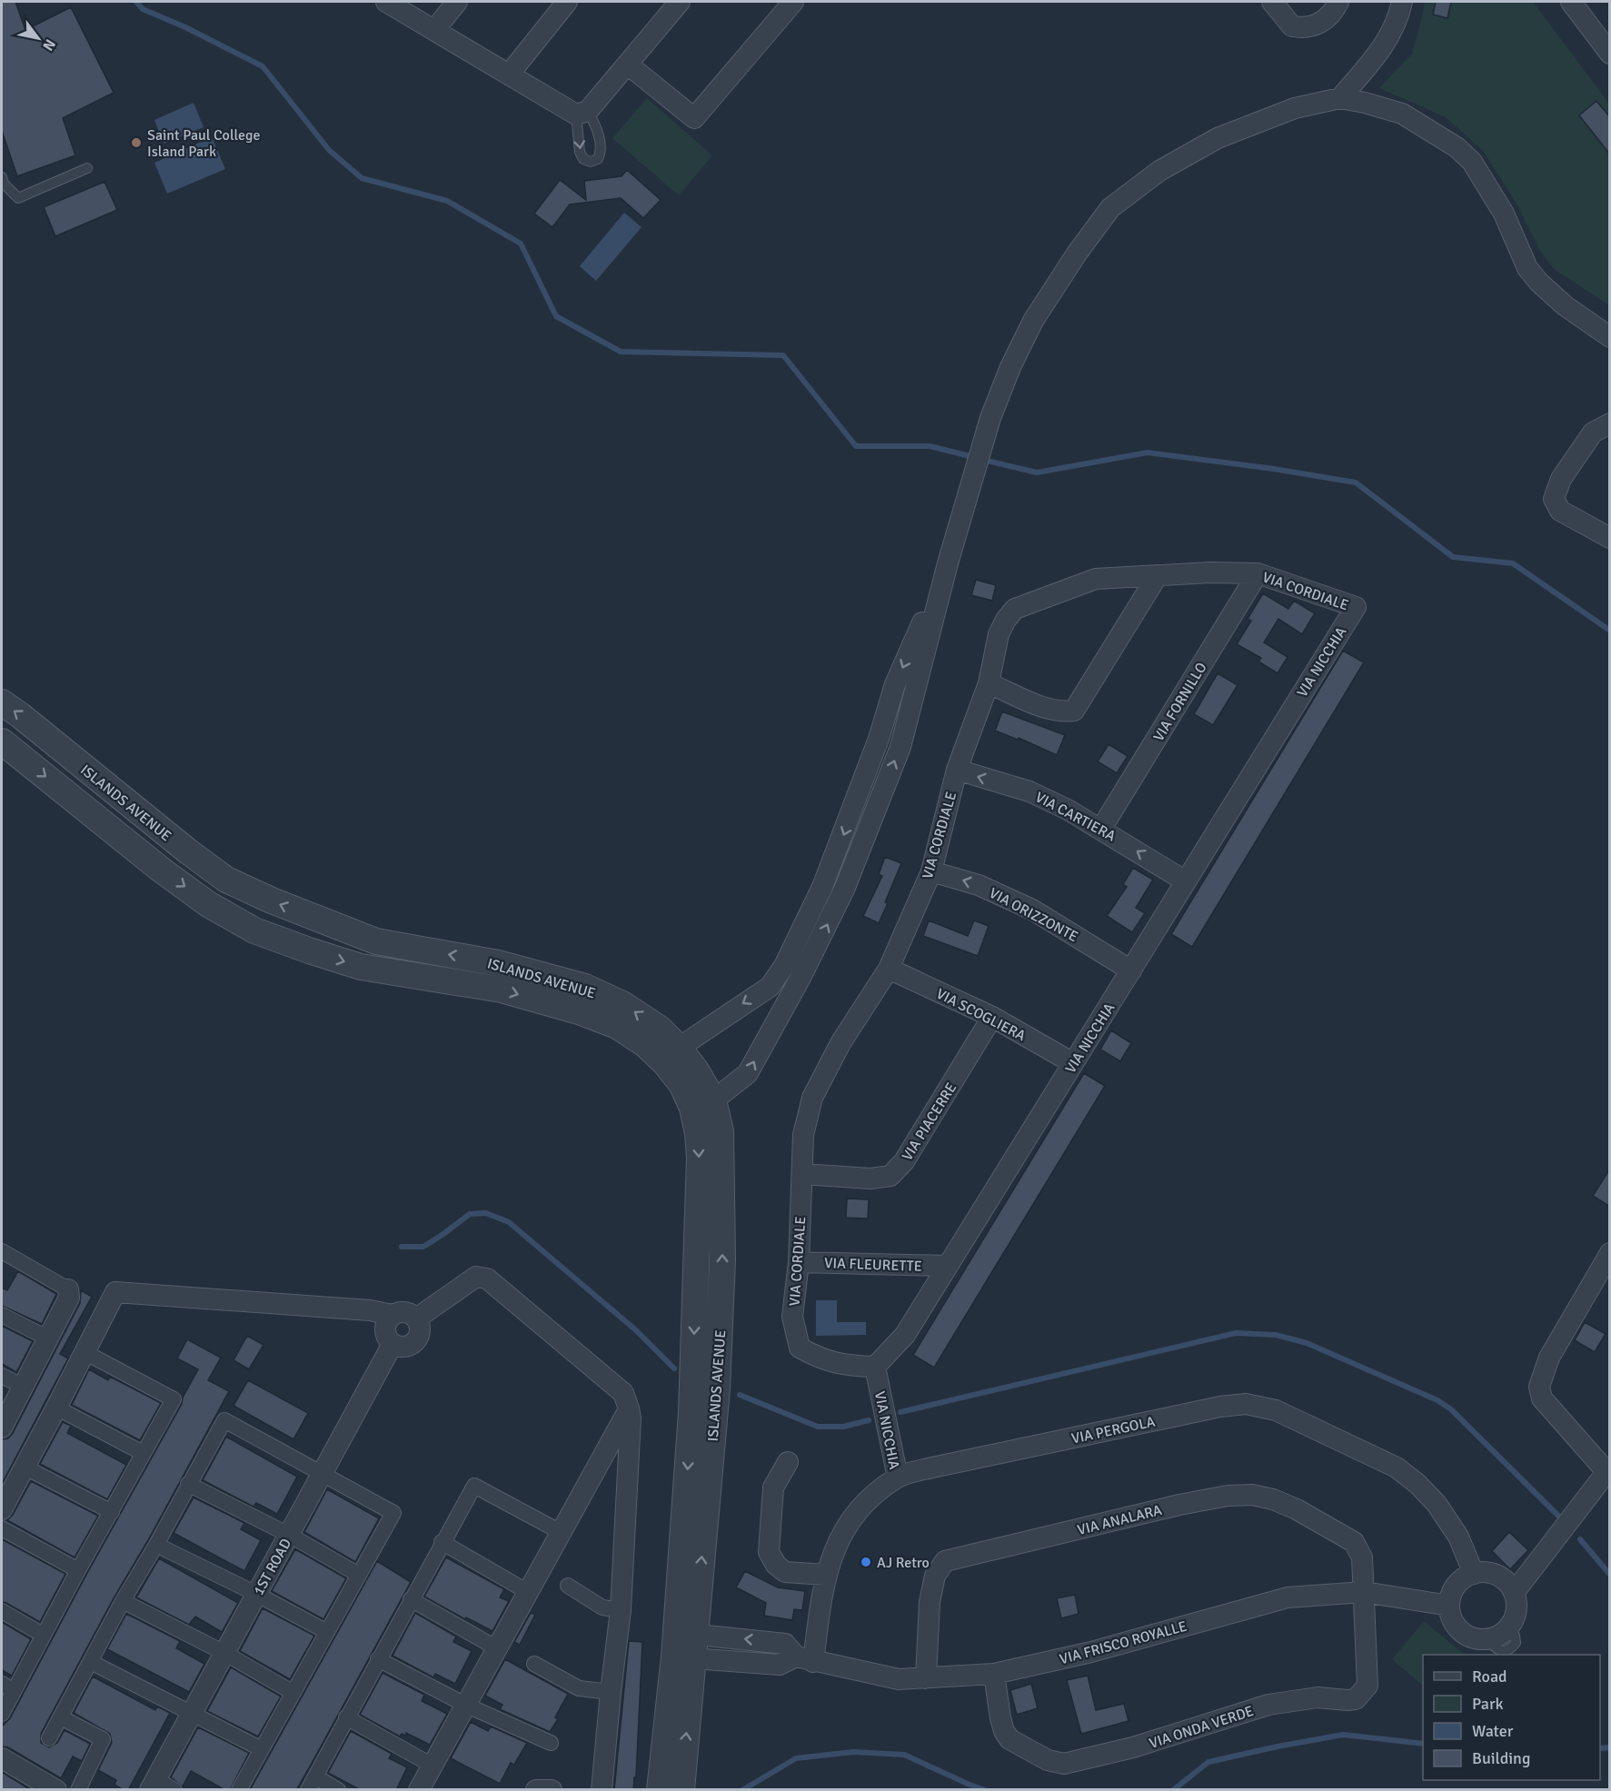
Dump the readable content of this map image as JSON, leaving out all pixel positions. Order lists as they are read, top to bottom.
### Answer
{
  "streets": {
    "street": [
      "VIA CORDIALE",
      "VIA NICCHIA",
      "VIA FORNILLO",
      "ISLANDS AVENUE",
      "VIA CARTIERA",
      "VIA ORIZZONTE",
      "VIA SCOGLIERA",
      "VIA PIACERRE",
      "VIA FLEURETTE",
      "VIA PERGOLA",
      "VIA ANALARA",
      "1ST ROAD",
      "VIA FRISCO ROYALLE",
      "VIA ONDA VERDE"
    ]
  },
  "crossings": [
    ["VIA CORDIALE", "VIA NICCHIA"],
    ["VIA CORDIALE", "VIA FORNILLO"],
    ["VIA CORDIALE", "VIA CARTIERA"],
    ["VIA CORDIALE", "VIA ORIZZONTE"],
    ["VIA CORDIALE", "VIA SCOGLIERA"],
    ["VIA CORDIALE", "VIA PIACERRE"],
    ["VIA CORDIALE", "VIA FLEURETTE"],
    ["VIA NICCHIA", "VIA CARTIERA"],
    ["VIA NICCHIA", "VIA ORIZZONTE"],
    ["VIA NICCHIA", "VIA SCOGLIERA"],
    ["VIA NICCHIA", "VIA FLEURETTE"],
    ["VIA NICCHIA", "VIA PERGOLA"],
    ["VIA FORNILLO", "VIA CARTIERA"],
    ["ISLANDS AVENUE", "VIA FRISCO ROYALLE"],
    ["VIA SCOGLIERA", "VIA PIACERRE"],
    ["VIA PERGOLA", "VIA FRISCO ROYALLE"],
    ["VIA ANALARA", "VIA FRISCO ROYALLE"],
    ["VIA ANALARA", "VIA ONDA VERDE"],
    ["VIA FRISCO ROYALLE", "VIA ONDA VERDE"]
  ],
  "one_way": ["VIA CARTIERA", "VIA ORIZZONTE"],
  "places": ["Saint Paul College Island Park", "AJ Retro"],
  "legend": [
    "Road",
    "Park",
    "Water",
    "Building"
  ],
  "north": "bottom right"
}
